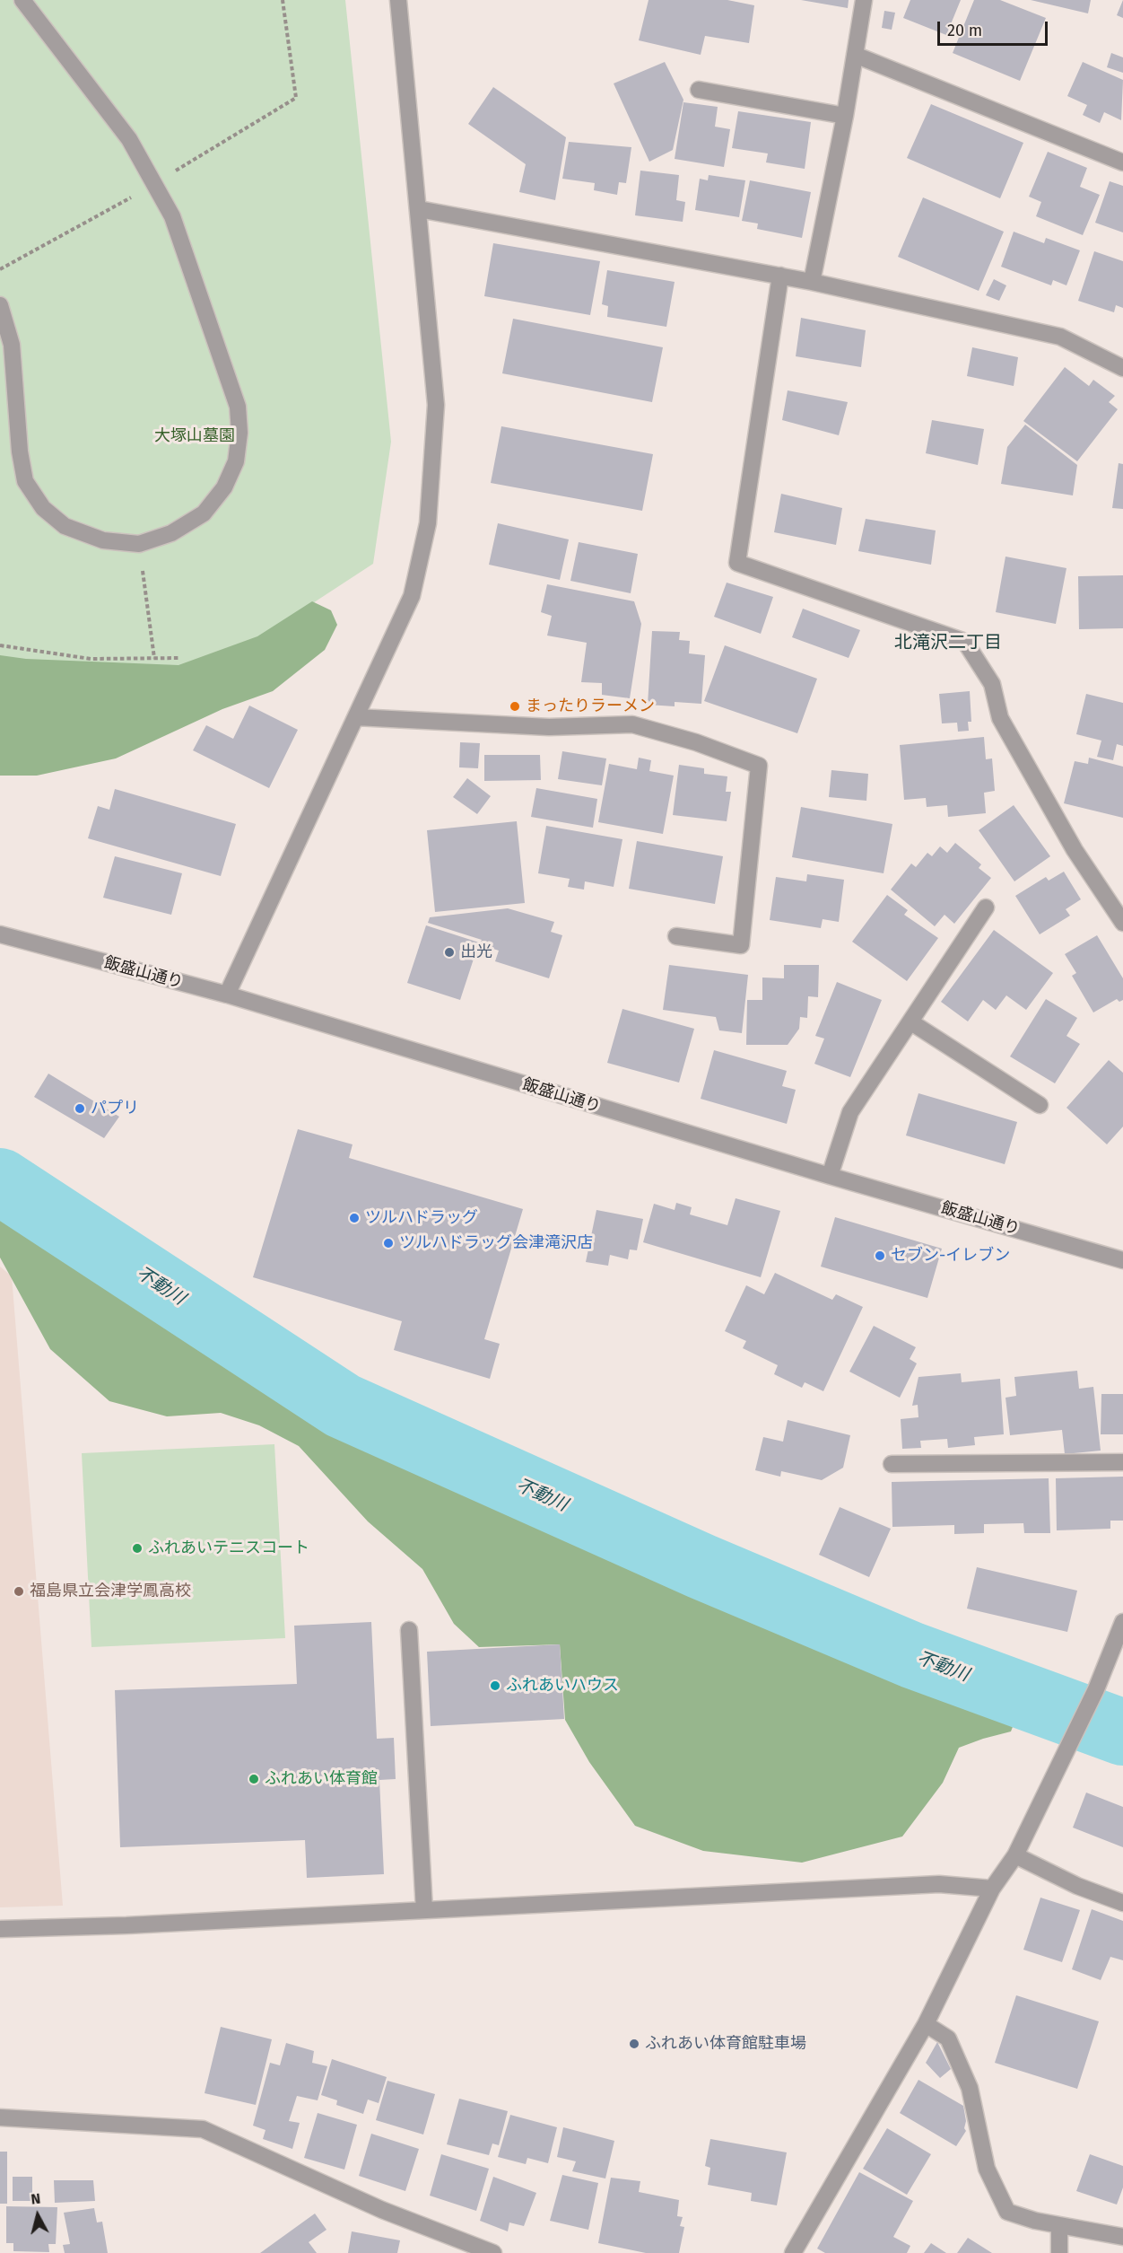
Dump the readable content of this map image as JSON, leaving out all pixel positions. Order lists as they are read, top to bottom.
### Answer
{
  "streets": {
    "street": ["飯盛山通り"]
  },
  "districts": ["北滝沢二丁目"],
  "water": ["不動川"],
  "parks": ["大塚山墓園"],
  "places": [
    "まったりラーメン",
    "出光",
    "パプリ",
    "ツルハドラッグ",
    "ツルハドラッグ会津滝沢店",
    "セブン-イレブン",
    "ふれあいテニスコート",
    "福島県立会津学鳳高校",
    "ふれあいハウス",
    "ふれあい体育館",
    "ふれあい体育館駐車場"
  ],
  "scale_bar": "20 m",
  "north": "top"
}
